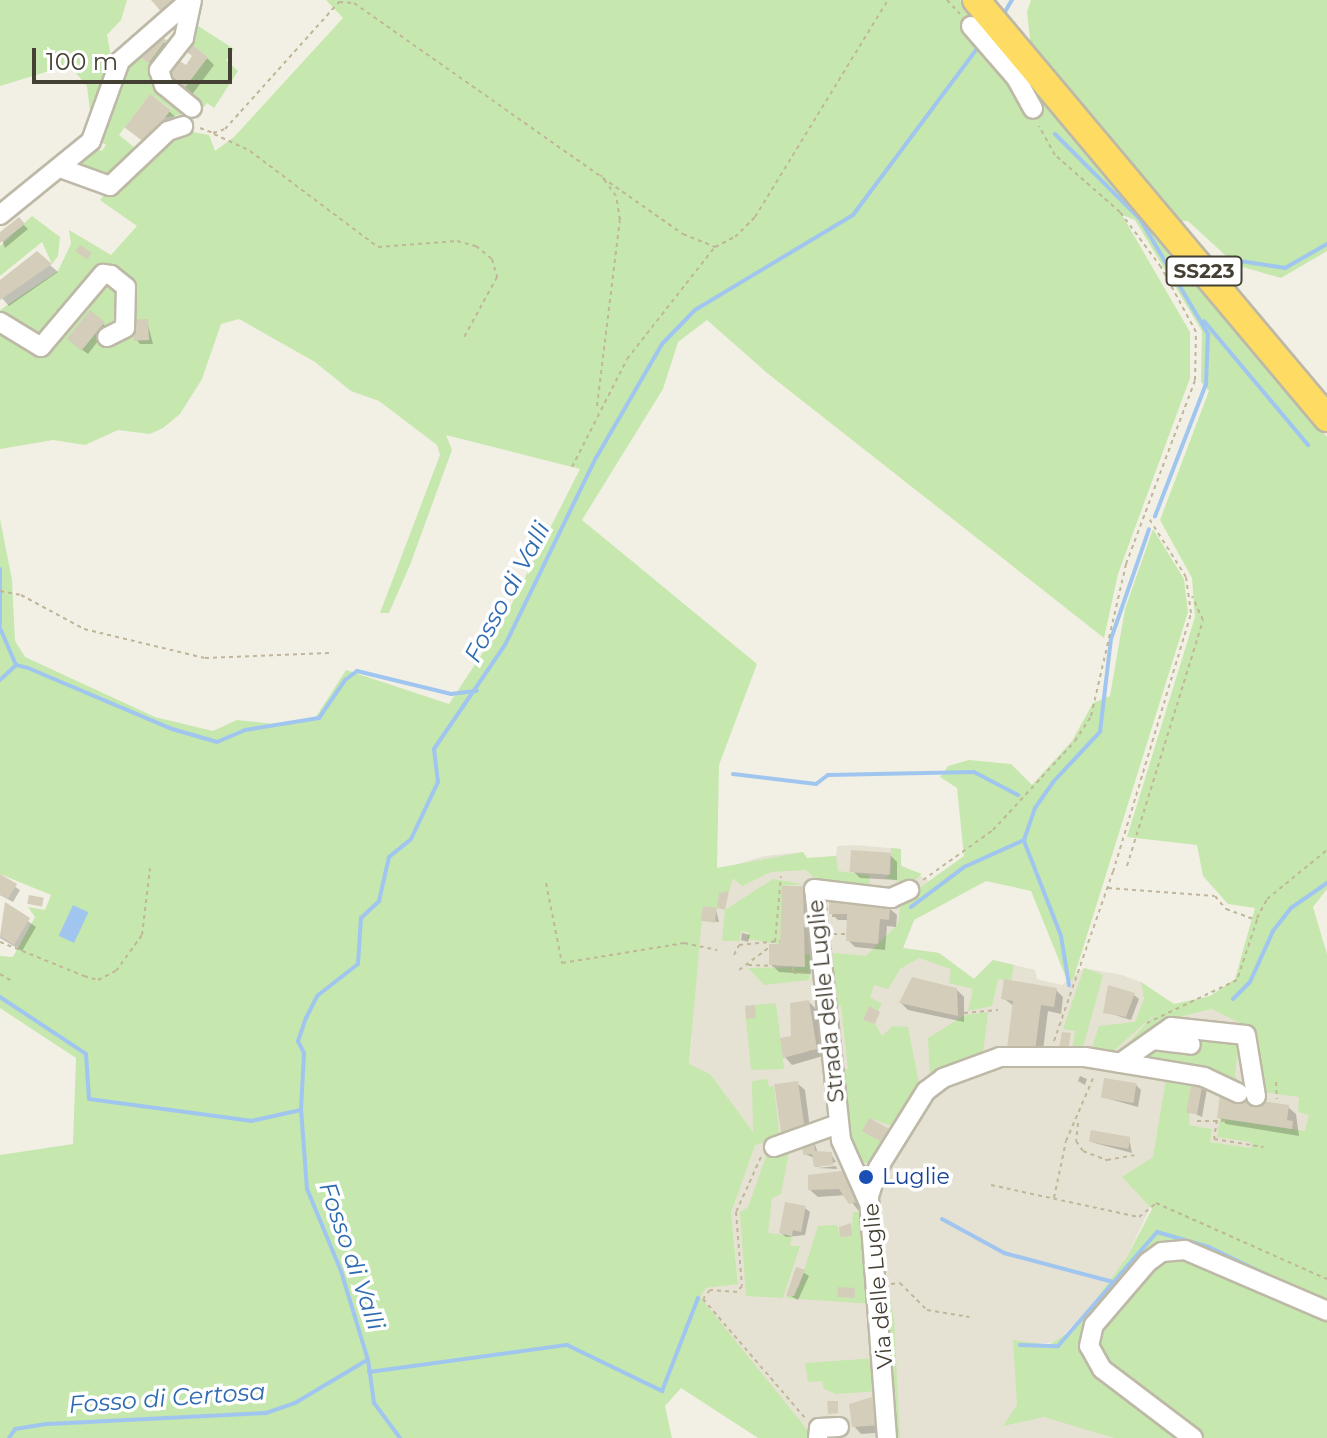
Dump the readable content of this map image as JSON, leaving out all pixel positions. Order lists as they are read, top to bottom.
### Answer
{
  "streets": {
    "highway": ["SS223"],
    "street": ["Strada delle Luglie", "Via delle Luglie"]
  },
  "crossings": [
    ["Strada delle Luglie", "Via delle Luglie"]
  ],
  "water": ["Fosso di Valli", "Fosso di Certosa"],
  "places": ["Luglie"],
  "scale_bar": "100 m"
}
